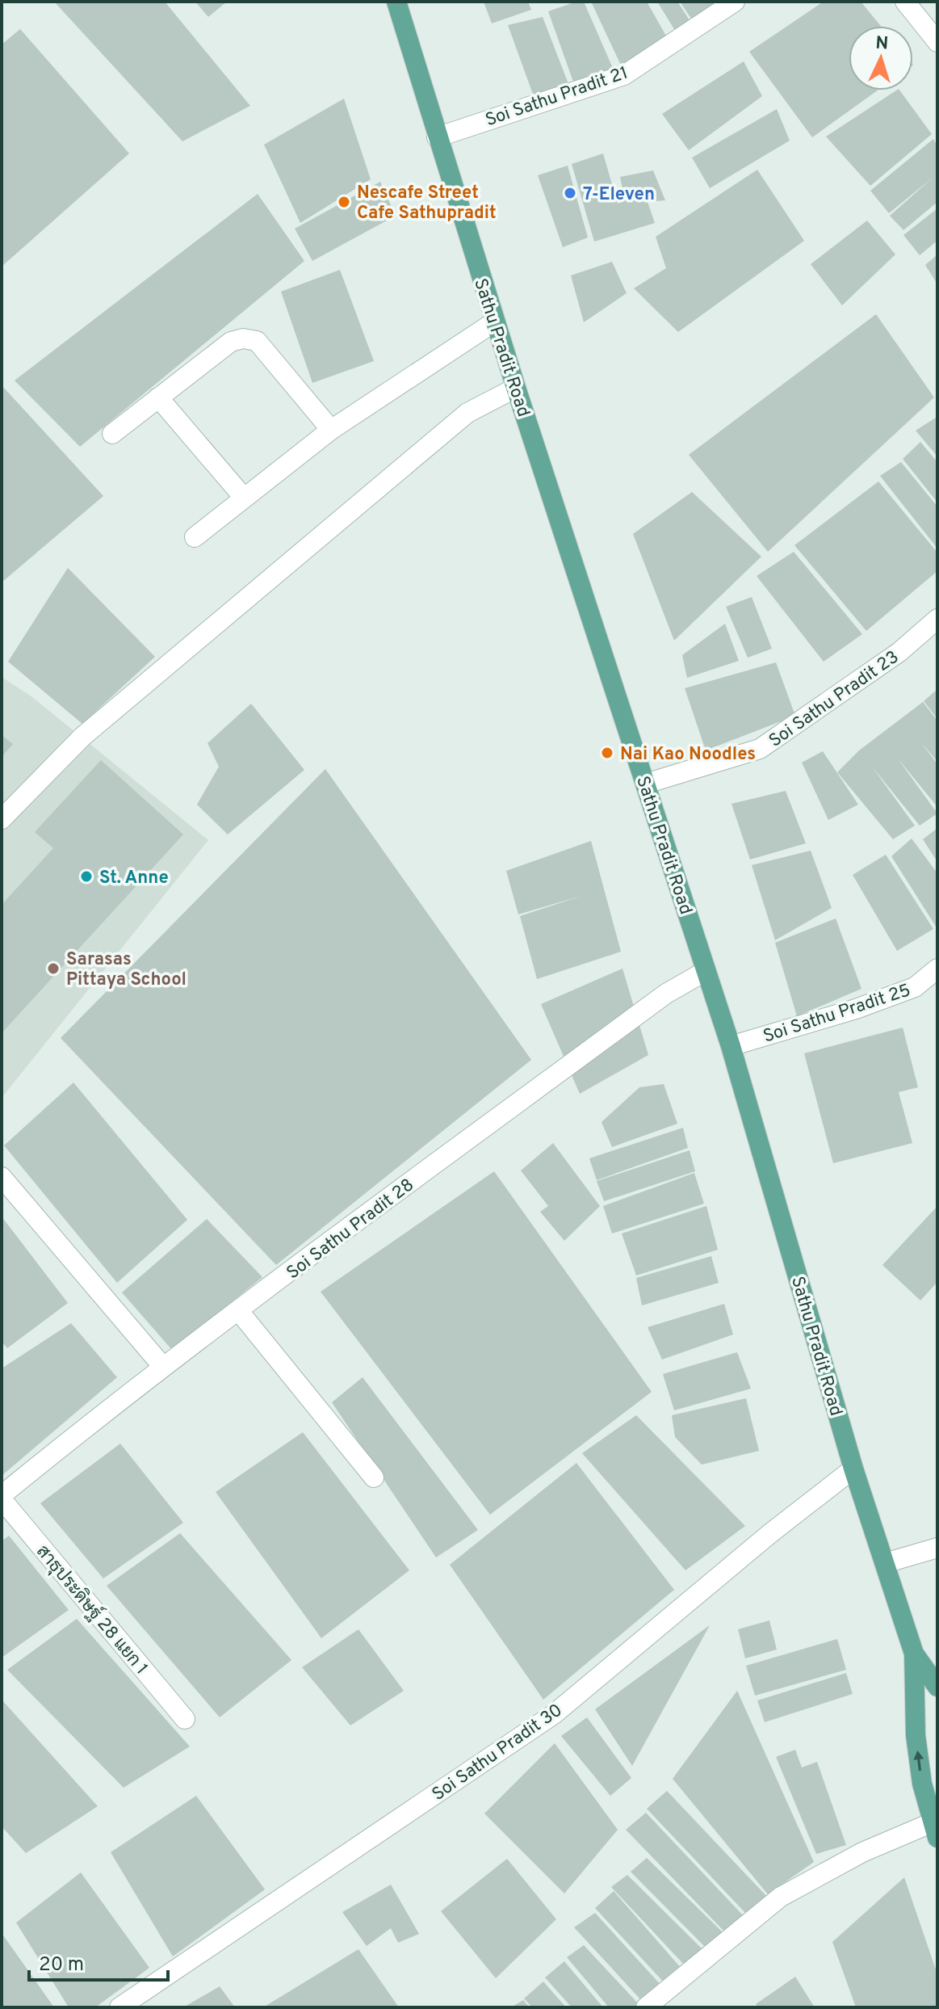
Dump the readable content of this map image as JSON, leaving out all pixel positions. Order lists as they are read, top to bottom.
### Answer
{
  "streets": {
    "main road": ["Sathu Pradit Road"],
    "street": [
      "Soi Sathu Pradit 21",
      "Soi Sathu Pradit 23",
      "Soi Sathu Pradit 25",
      "Soi Sathu Pradit 28",
      "สาธุประดิษฐ์ 28 แยก 1",
      "Soi Sathu Pradit 30"
    ]
  },
  "crossings": [
    ["Soi Sathu Pradit 21", "Sathu Pradit Road"],
    ["Sathu Pradit Road", "Soi Sathu Pradit 23"],
    ["Sathu Pradit Road", "Soi Sathu Pradit 25"],
    ["Sathu Pradit Road", "Soi Sathu Pradit 28"],
    ["Sathu Pradit Road", "Soi Sathu Pradit 30"],
    ["Soi Sathu Pradit 28", "สาธุประดิษฐ์ 28 แยก 1"]
  ],
  "places": [
    "7-Eleven",
    "Nescafe Street Cafe Sathupradit",
    "Nai Kao Noodles",
    "St. Anne",
    "Sarasas Pittaya School"
  ],
  "scale_bar": "20 m",
  "north": "top"
}
